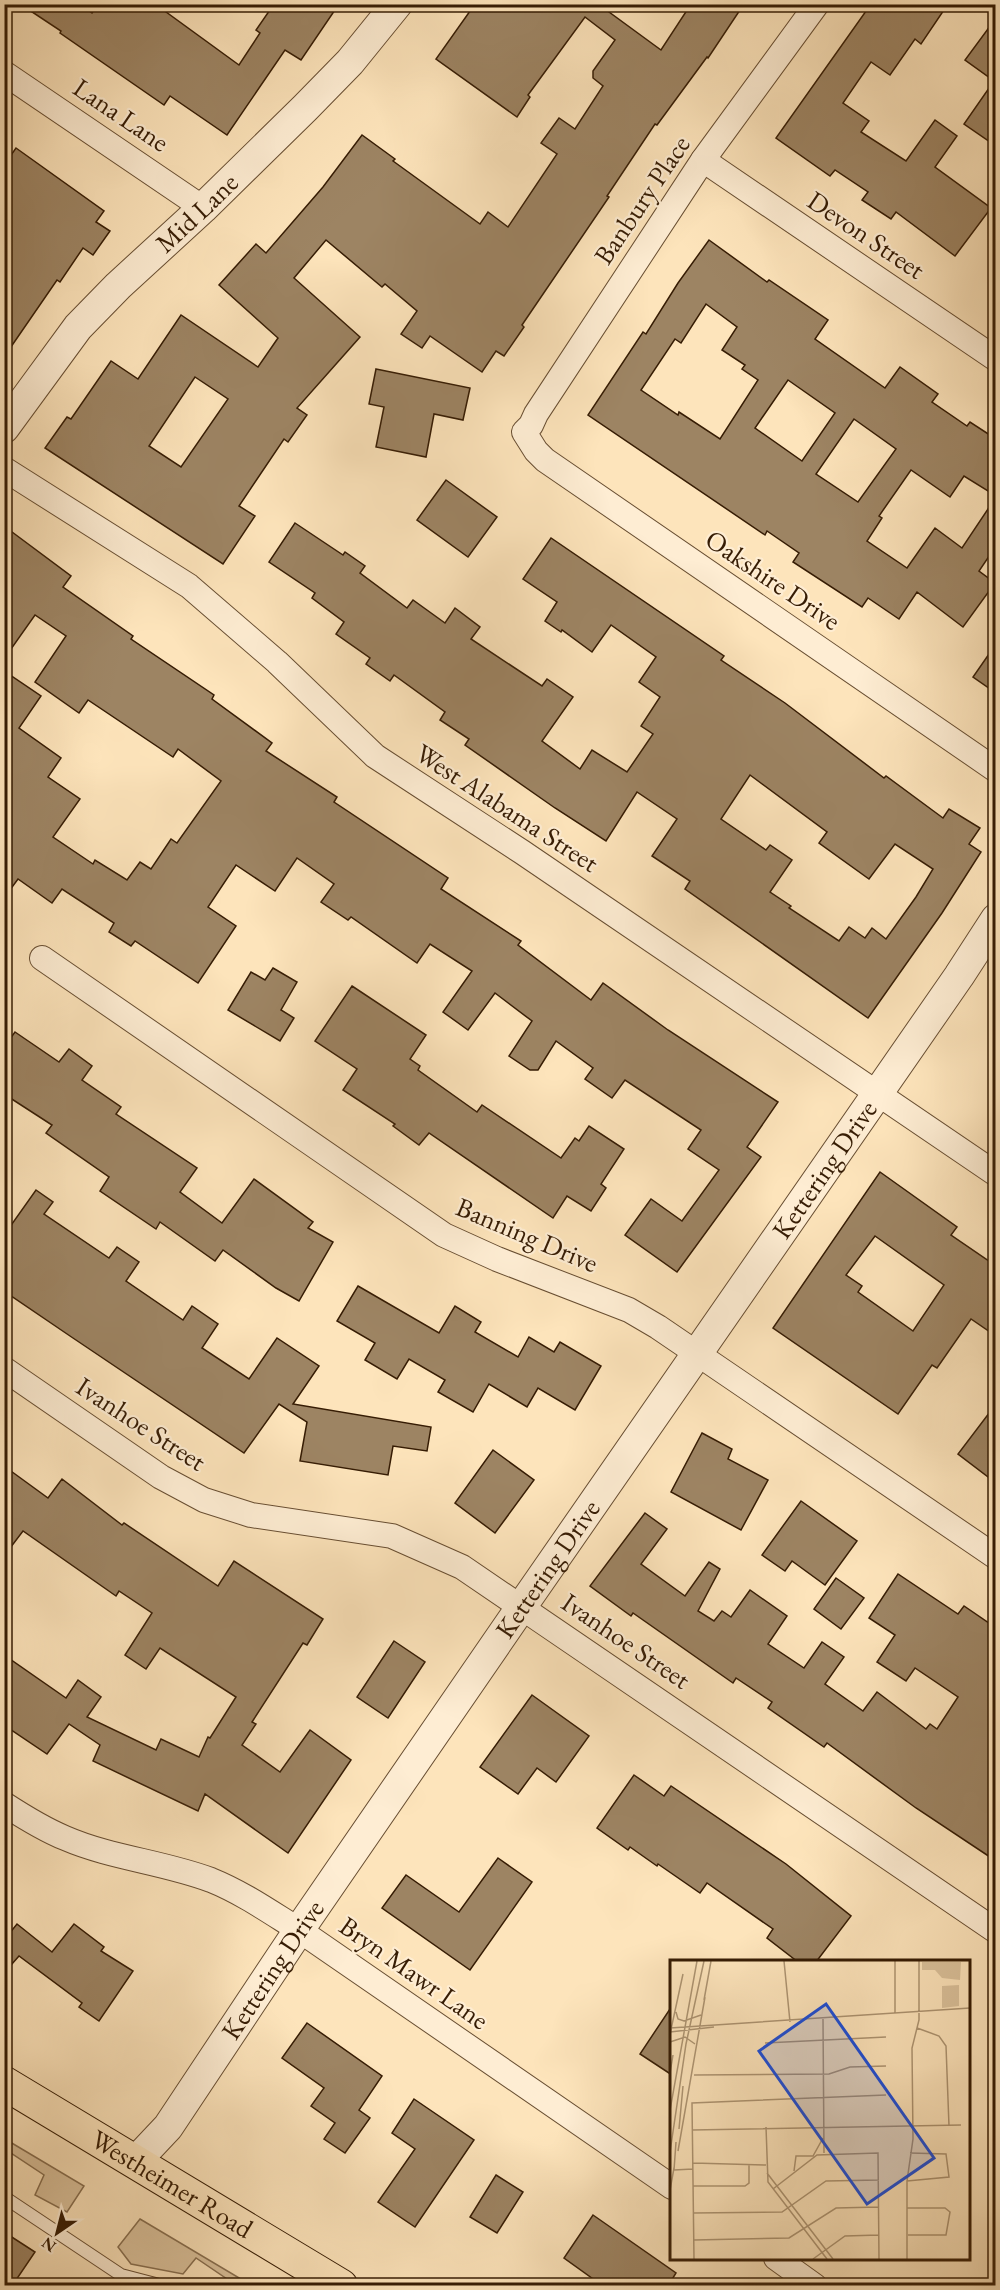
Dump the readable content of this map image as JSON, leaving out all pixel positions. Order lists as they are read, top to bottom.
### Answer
{
  "streets": {
    "main road": ["Westheimer Road"],
    "street": [
      "Lana Lane",
      "Banbury Place",
      "Mid Lane",
      "Devon Street",
      "Oakshire Drive",
      "West Alabama Street",
      "Kettering Drive",
      "Banning Drive",
      "Ivanhoe Street",
      "Bryn Mawr Lane"
    ]
  },
  "crossings": [
    ["Lana Lane", "Mid Lane"],
    ["Banbury Place", "Devon Street"],
    ["Banbury Place", "Oakshire Drive"],
    ["West Alabama Street", "Kettering Drive"],
    ["Kettering Drive", "Banning Drive"],
    ["Kettering Drive", "Ivanhoe Street"],
    ["Kettering Drive", "Bryn Mawr Lane"],
    ["Kettering Drive", "Westheimer Road"]
  ],
  "north": "bottom left"
}
